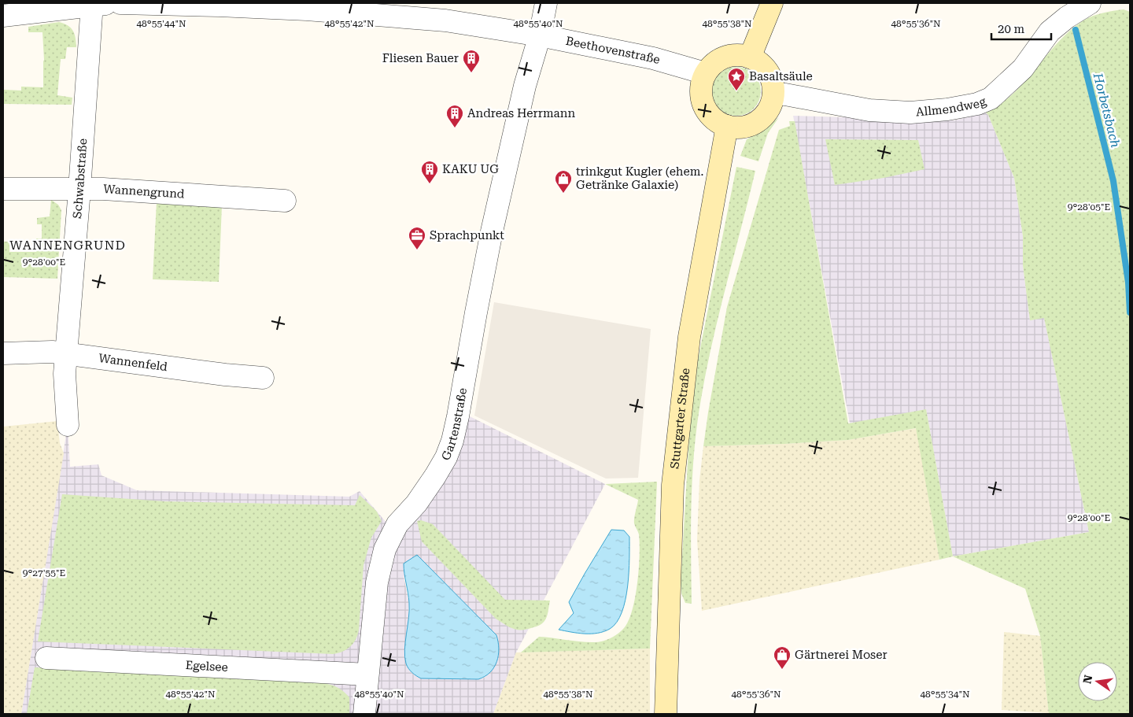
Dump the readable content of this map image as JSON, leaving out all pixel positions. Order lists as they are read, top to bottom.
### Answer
{
  "streets": {
    "street": [
      "Beethovenstraße",
      "Allmendweg",
      "Schwabstraße",
      "Wannengrund",
      "Wannenfeld",
      "Stuttgarter Straße",
      "Gartenstraße",
      "Egelsee"
    ]
  },
  "crossings": [
    ["Beethovenstraße", "Allmendweg"],
    ["Beethovenstraße", "Stuttgarter Straße"],
    ["Beethovenstraße", "Gartenstraße"],
    ["Allmendweg", "Stuttgarter Straße"],
    ["Schwabstraße", "Wannengrund"],
    ["Schwabstraße", "Wannenfeld"],
    ["Gartenstraße", "Egelsee"]
  ],
  "districts": ["WANNENGRUND"],
  "water": ["Horbetsbach"],
  "places": {
    "building": ["Fliesen Bauer", "Andreas Herrmann", "KAKU UG"],
    "place": ["Basaltsäule"],
    "shop": ["trinkgut Kugler (ehem. Getränke Galaxie)", "Gärtnerei Moser"],
    "office": ["Sprachpunkt"]
  },
  "scale_bar": "20 m",
  "north": "left",
  "coordinates": [
    "48°55'44\"N",
    "48°55'42\"N",
    "48°55'40\"N",
    "48°55'38\"N",
    "48°55'36\"N",
    "9°28'05\"E",
    "9°28'00\"E",
    "9°27'55\"E",
    "48°55'34\"N"
  ]
}
